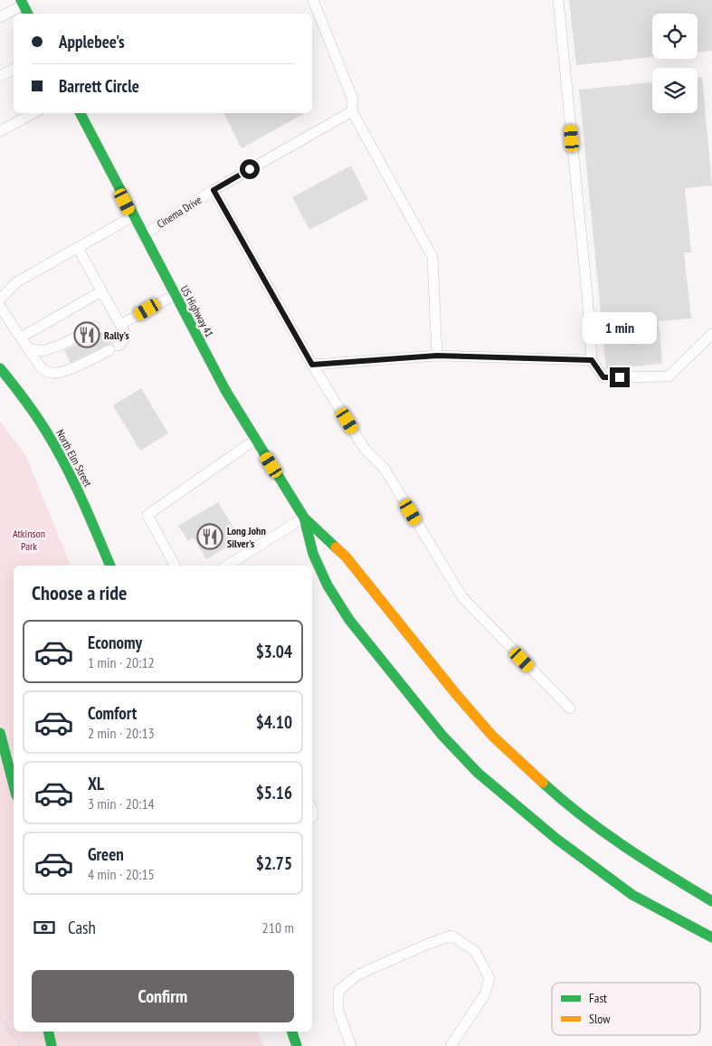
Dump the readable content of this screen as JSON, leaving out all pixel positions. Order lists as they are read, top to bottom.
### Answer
{
  "streets": {
    "main road": ["US Highway 41", "North Elm Street"],
    "lane": ["Cinema Drive"]
  },
  "crossings": [
    ["Cinema Drive", "US Highway 41"]
  ],
  "parks": ["Atkinson Park"],
  "places": {
    "restaurant": ["Rally's", "Long John Silver's"]
  },
  "legend": ["Fast", "Slow"],
  "page": {
    "banner": ["Applebee's", "Barrett Circle"],
    "bubble": "1 min",
    "heading": "Choose a ride",
    "list": [
      {
        "name": "Economy",
        "note": "1 min · 20:12",
        "value": "$3.04"
      },
      {
        "name": "Comfort",
        "note": "2 min · 20:13",
        "value": "$4.10"
      },
      {
        "name": "XL",
        "note": "3 min · 20:14",
        "value": "$5.16"
      },
      {
        "name": "Green",
        "note": "4 min · 20:15",
        "value": "$2.75"
      }
    ],
    "pay": ["Cash", "210 m"],
    "buttons": "Confirm"
  }
}
